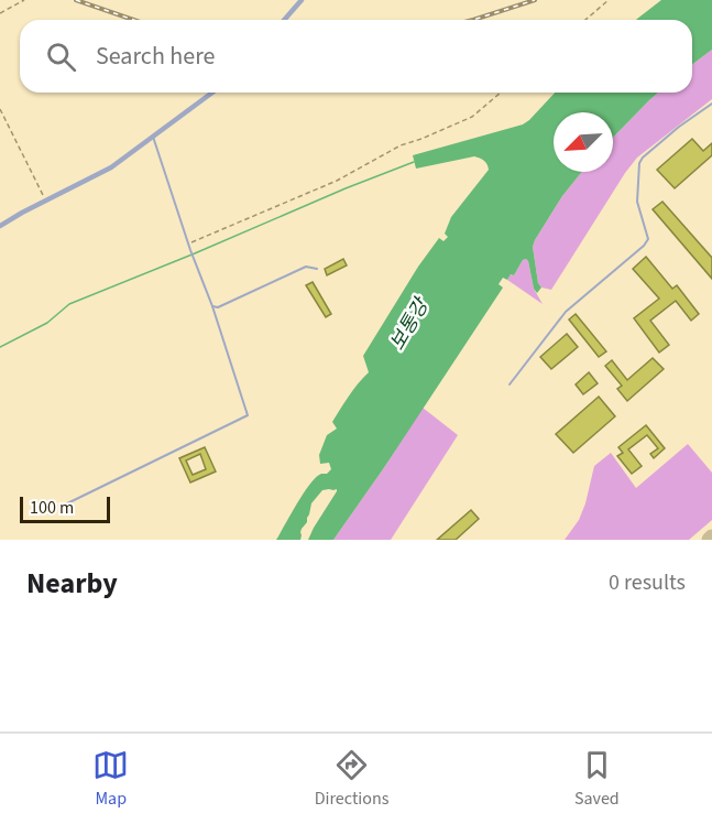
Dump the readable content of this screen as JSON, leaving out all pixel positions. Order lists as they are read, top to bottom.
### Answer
{
  "water": ["보통강"],
  "scale_bar": "100 m",
  "north": "bottom left",
  "page": {
    "search": "Search here",
    "scale": "100 m",
    "heading": ["Nearby", "0 results"],
    "nav": ["Map", "Directions", "Saved"]
  }
}
